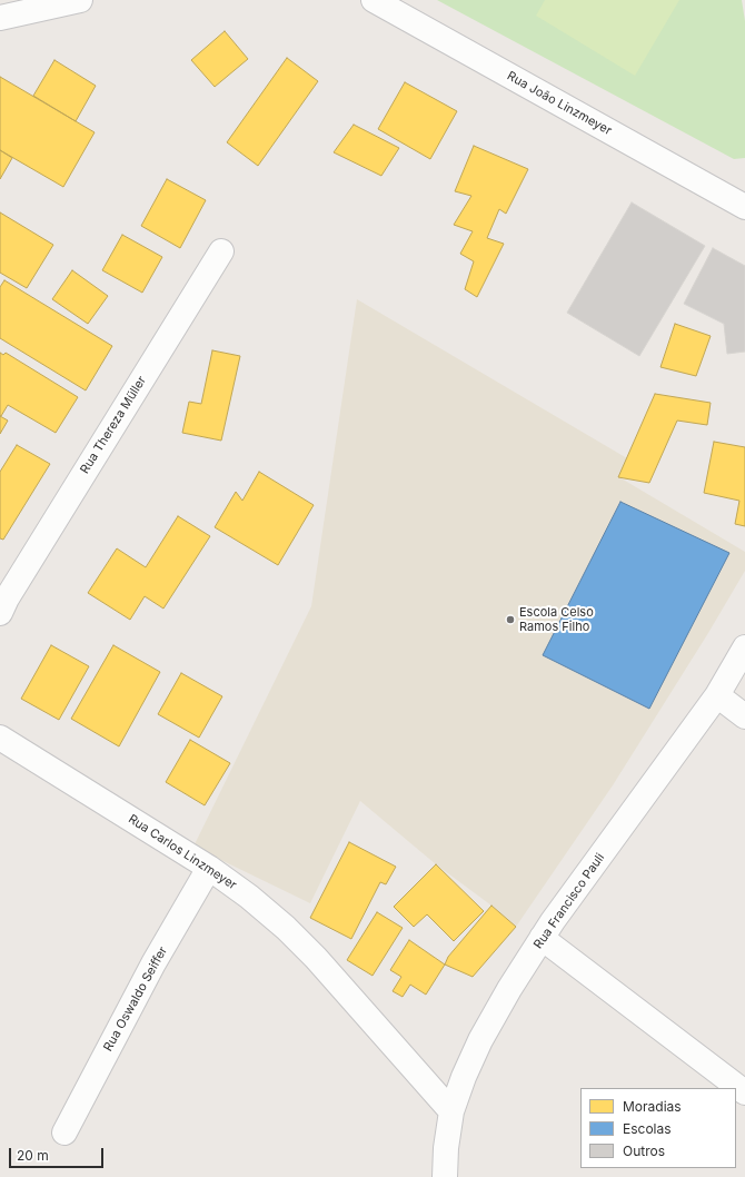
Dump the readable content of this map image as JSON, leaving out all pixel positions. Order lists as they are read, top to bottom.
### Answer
{
  "streets": {
    "street": [
      "Rua João Linzmeyer",
      "Rua Thereza Müller",
      "Rua Carlos Linzmeyer",
      "Rua Francisco Pauli",
      "Rua Oswaldo Seiffer"
    ]
  },
  "crossings": [
    ["Rua Carlos Linzmeyer", "Rua Francisco Pauli"],
    ["Rua Carlos Linzmeyer", "Rua Oswaldo Seiffer"]
  ],
  "places": ["Escola Celso Ramos Filho"],
  "legend": ["Moradias", "Escolas", "Outros"],
  "scale_bar": "20 m"
}
